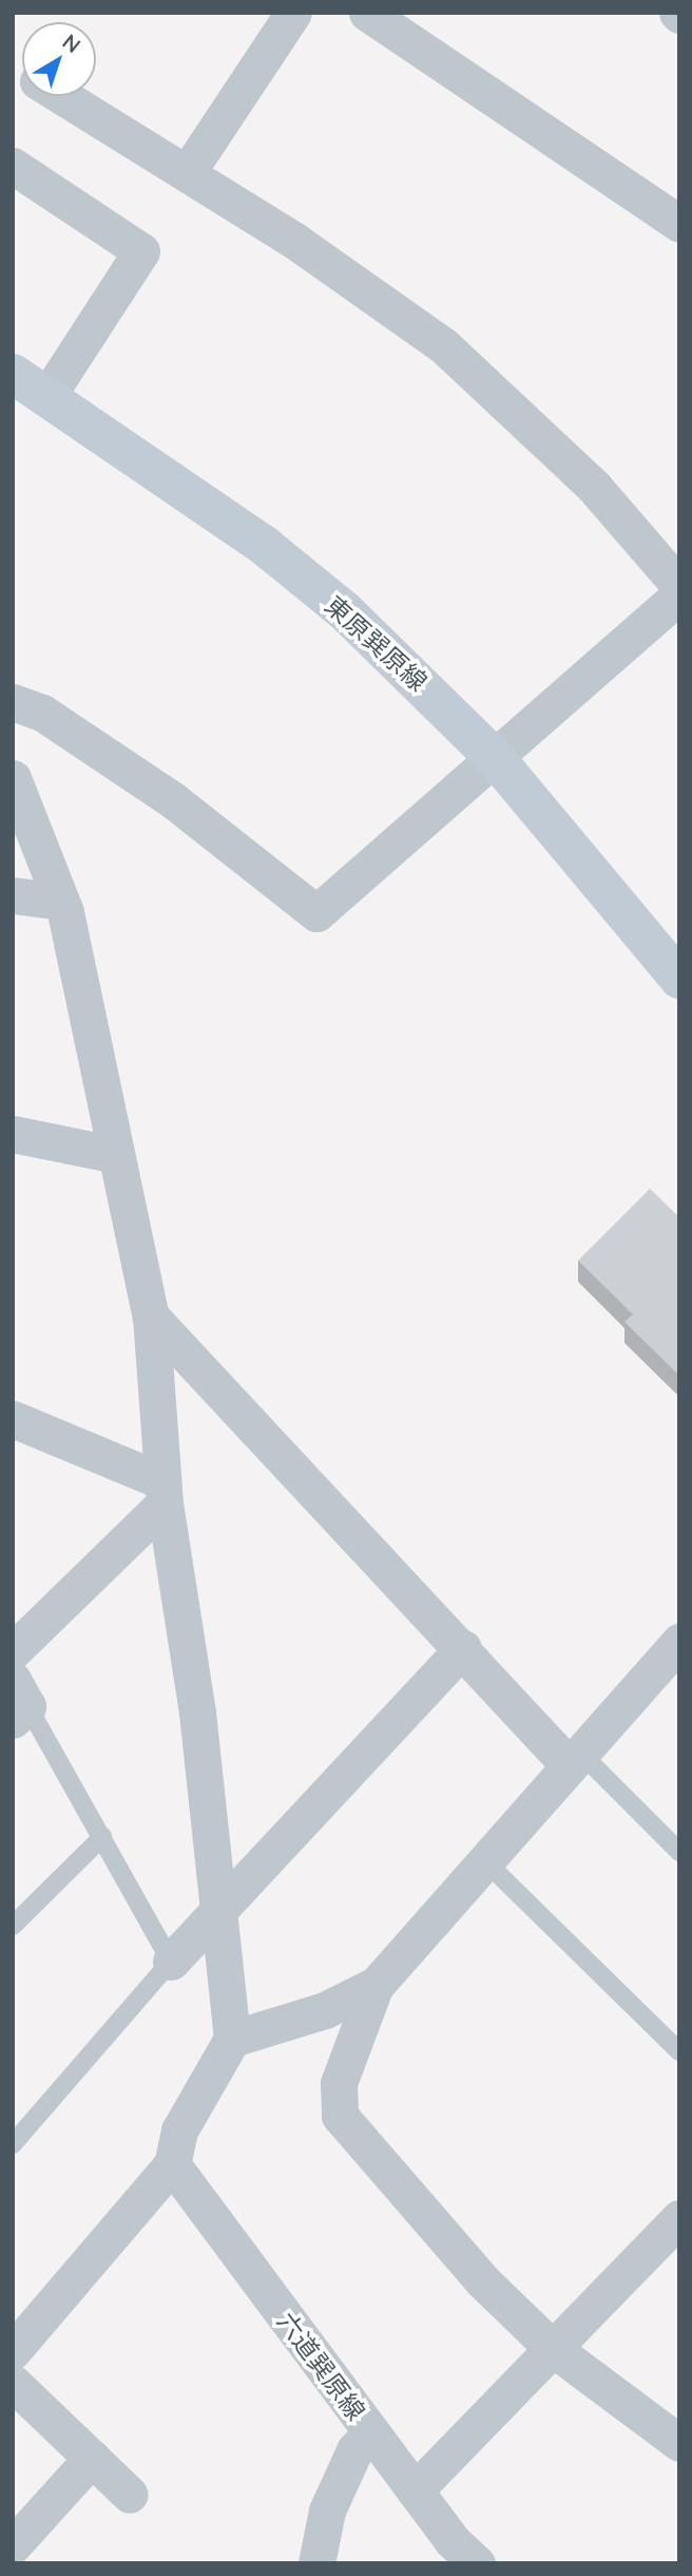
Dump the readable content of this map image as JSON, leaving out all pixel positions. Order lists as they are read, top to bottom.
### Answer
{
  "streets": {
    "street": ["東原巽原線", "六道巽原線"]
  },
  "north": "top right"
}
